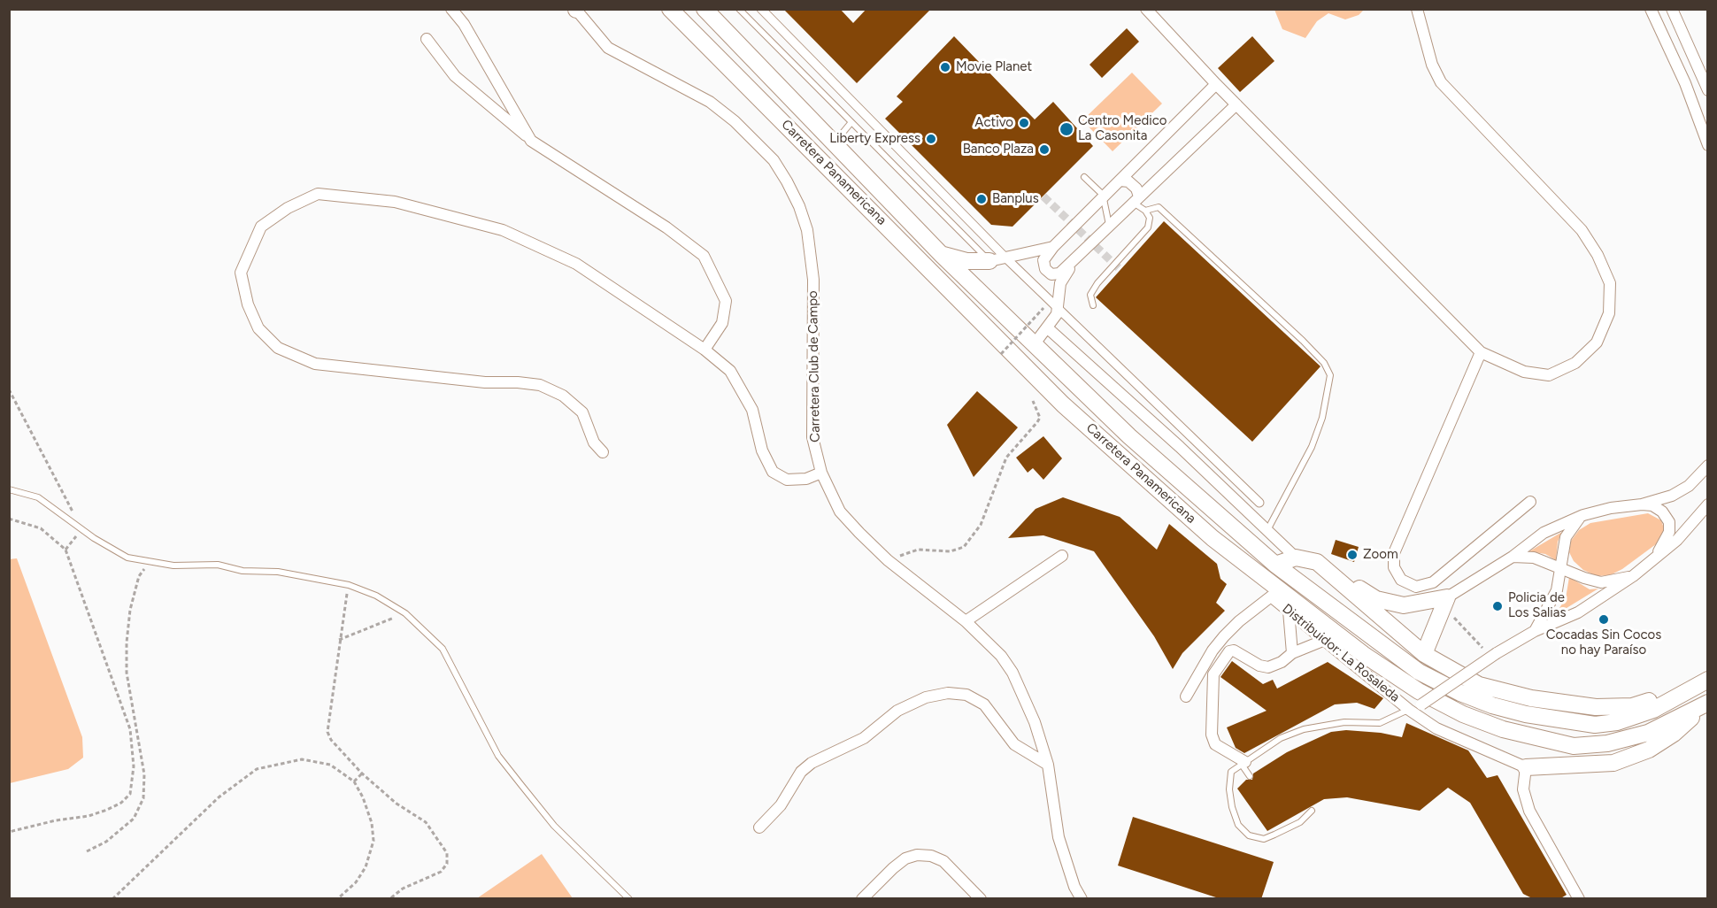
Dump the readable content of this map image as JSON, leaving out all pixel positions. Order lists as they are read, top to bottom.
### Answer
{
  "streets": {
    "main road": ["Carretera Panamericana"],
    "street": ["Carretera Club de Campo", "Distribuidor: La Rosaleda"]
  },
  "places": [
    "Movie Planet",
    "Activo",
    "Centro Medico La Casonita",
    "Liberty Express",
    "Banco Plaza",
    "Banplus",
    "Zoom",
    "Policia de Los Salias",
    "Cocadas Sin Cocos no hay Paraíso"
  ]
}
